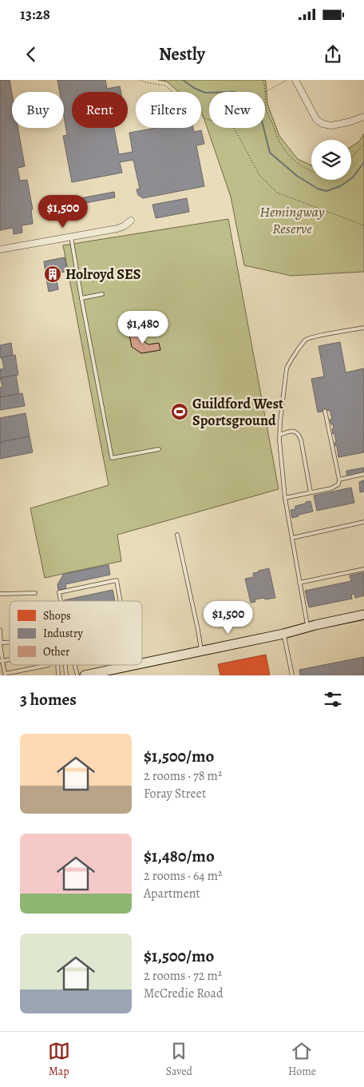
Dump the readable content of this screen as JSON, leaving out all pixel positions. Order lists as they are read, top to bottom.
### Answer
{
  "parks": ["Hemingway Reserve"],
  "places": {
    "building": ["Holroyd SES"],
    "sports": ["Guildford West Sportsground"]
  },
  "legend": ["Shops", "Industry", "Other"],
  "page": {
    "status": "13:28",
    "header": "Nestly",
    "chip": [
      "Buy",
      "Rent",
      "Filters",
      "New"
    ],
    "price": ["$1,500", "$1,480", "$1,500"],
    "heading": "3 homes",
    "list": [
      {
        "name": "$1,500/mo",
        "note": "2 rooms · 78 m² · Foray Street"
      },
      {
        "name": "$1,480/mo",
        "note": "2 rooms · 64 m² · Apartment"
      },
      {
        "name": "$1,500/mo",
        "note": "2 rooms · 72 m² · McCredie Road"
      }
    ],
    "tabs": ["Map", "Saved", "Home"]
  }
}
